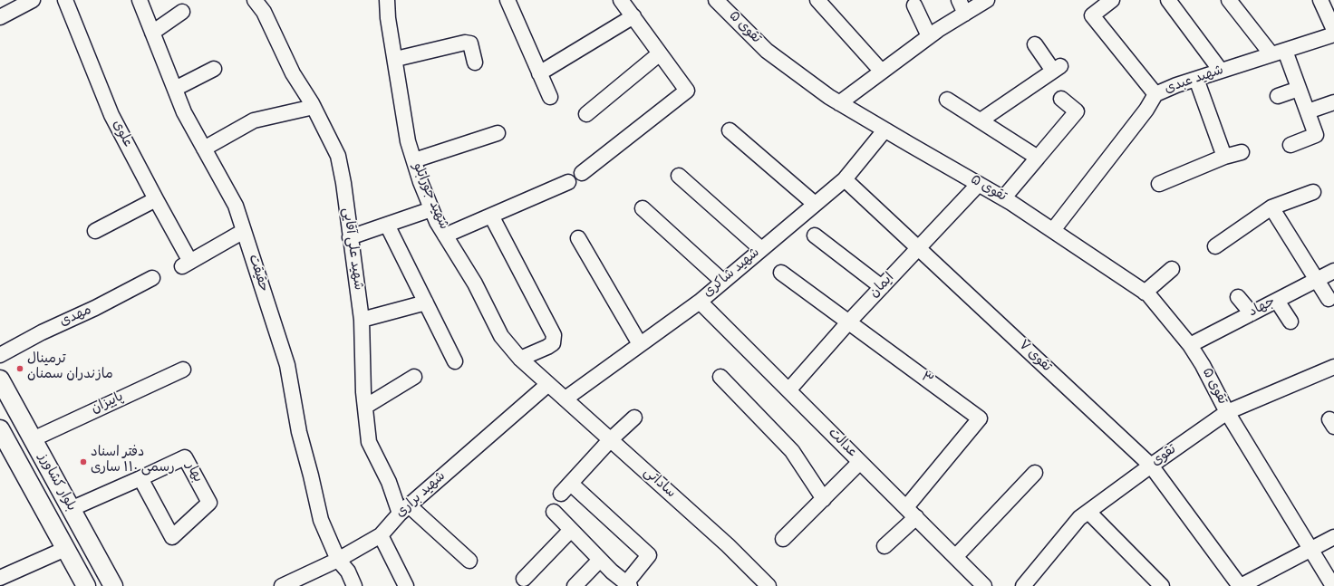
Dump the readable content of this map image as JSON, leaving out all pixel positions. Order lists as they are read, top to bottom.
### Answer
{
  "streets": {
    "main road": ["بلوار کشاورز"],
    "street": [
      "تقوی ۵",
      "شهید عبدی",
      "علوی",
      "شهید جورابلو",
      "شهید علی آقایی",
      "حقیقت",
      "شهید شاکری",
      "ایمان",
      "جهاد",
      "مهدی",
      "تقوی ۷",
      "۳",
      "پاییزان",
      "عدالت",
      "تقوی",
      "بهار",
      "ساداتی",
      "شهید براری"
    ]
  },
  "crossings": [
    ["تقوی ۵", "شهید عبدی"],
    ["تقوی ۵", "شهید شاکری"],
    ["تقوی ۵", "ایمان"],
    ["تقوی ۵", "جهاد"],
    ["تقوی ۵", "تقوی"],
    ["علوی", "حقیقت"],
    ["شهید جورابلو", "ساداتی"],
    ["شهید جورابلو", "شهید براری"],
    ["شهید علی آقایی", "شهید براری"],
    ["حقیقت", "شهید براری"],
    ["شهید شاکری", "تقوی ۷"],
    ["شهید شاکری", "عدالت"],
    ["شهید شاکری", "ساداتی"],
    ["ایمان", "تقوی ۷"],
    ["ایمان", "۳"],
    ["ایمان", "عدالت"],
    ["تقوی ۷", "تقوی"],
    ["۳", "عدالت"],
    ["پاییزان", "بلوار کشاورز"],
    ["بهار", "بلوار کشاورز"],
    ["ساداتی", "شهید براری"]
  ],
  "places": ["ترمینال مازندران سمنان", "دفتر اسناد رسمی ۱۱۰ ساری"]
}
